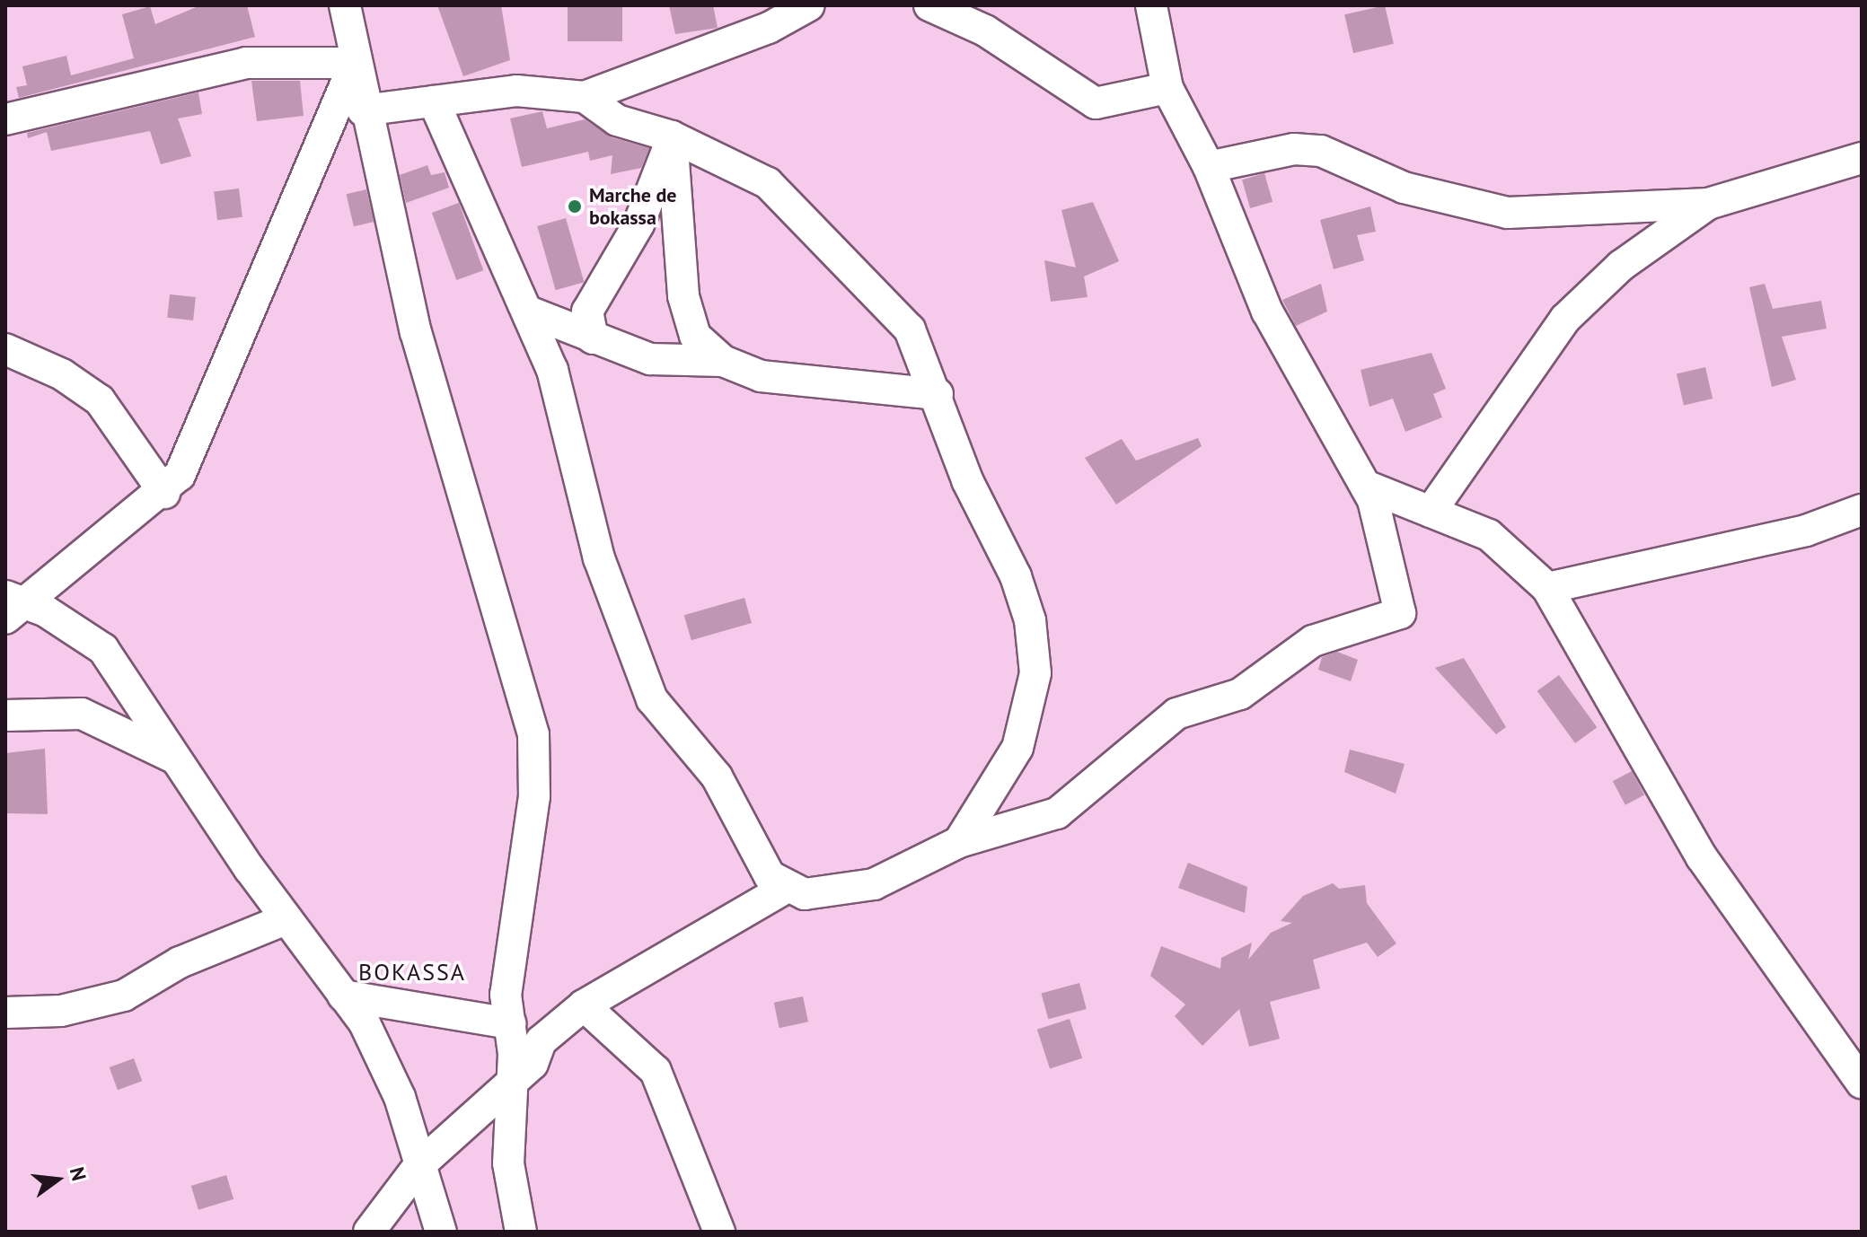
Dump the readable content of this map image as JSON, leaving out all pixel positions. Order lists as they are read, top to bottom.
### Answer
{
  "districts": ["BOKASSA"],
  "places": ["Marche de bokassa"],
  "north": "right"
}
